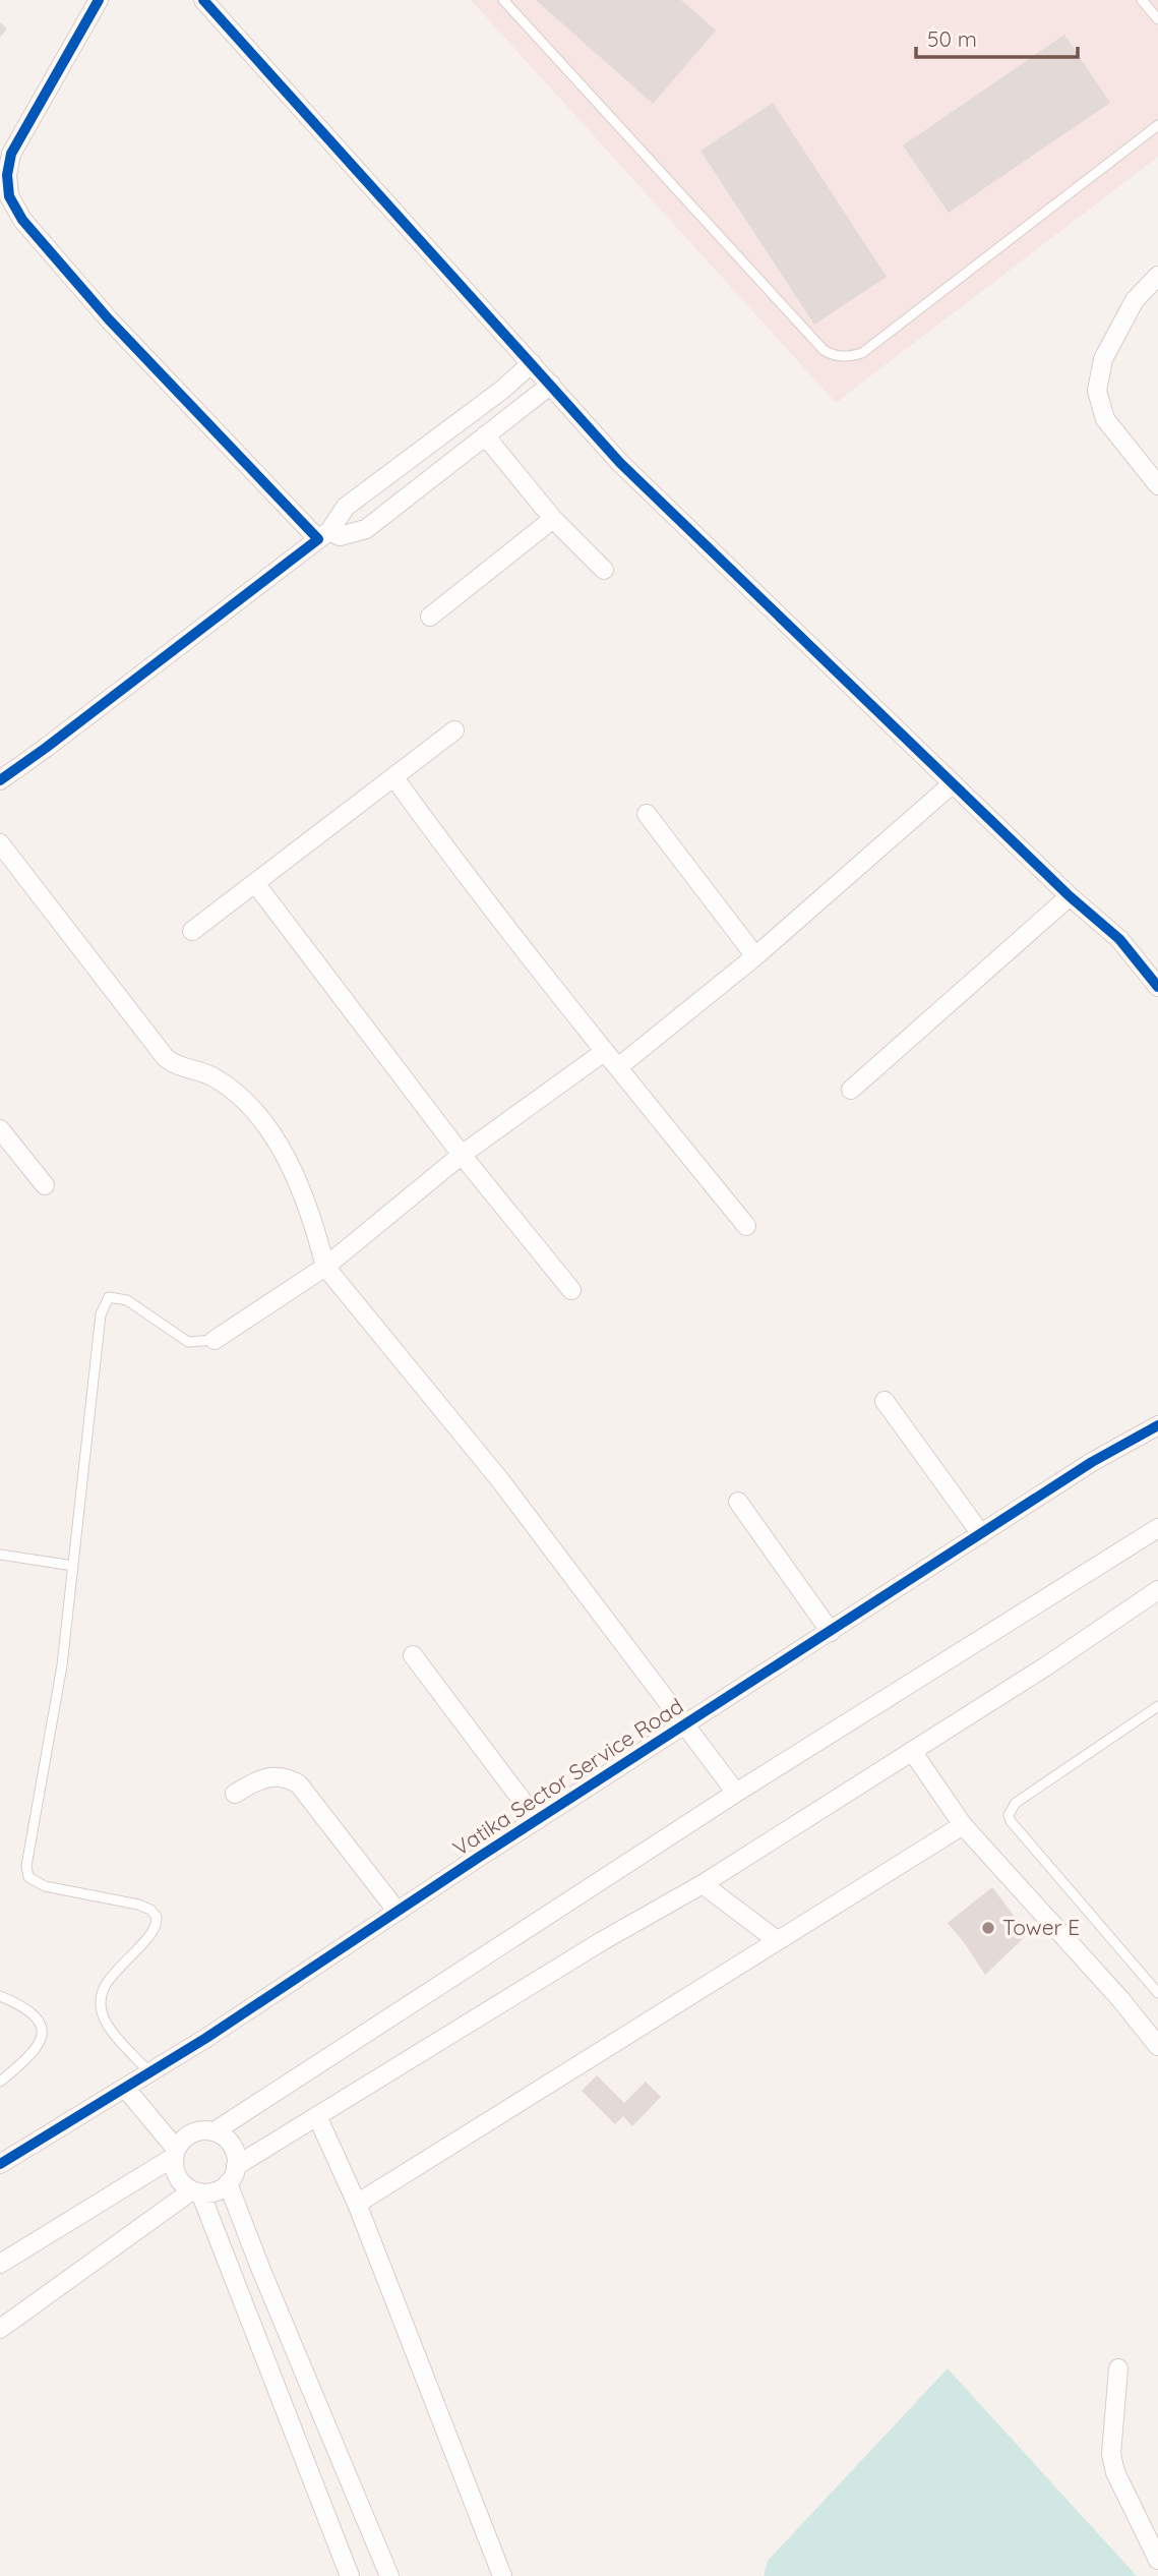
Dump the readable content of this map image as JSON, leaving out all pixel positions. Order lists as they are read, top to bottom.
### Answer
{
  "streets": {
    "street": ["Vatika Sector Service Road"]
  },
  "places": ["Tower E"],
  "scale_bar": "50 m"
}
